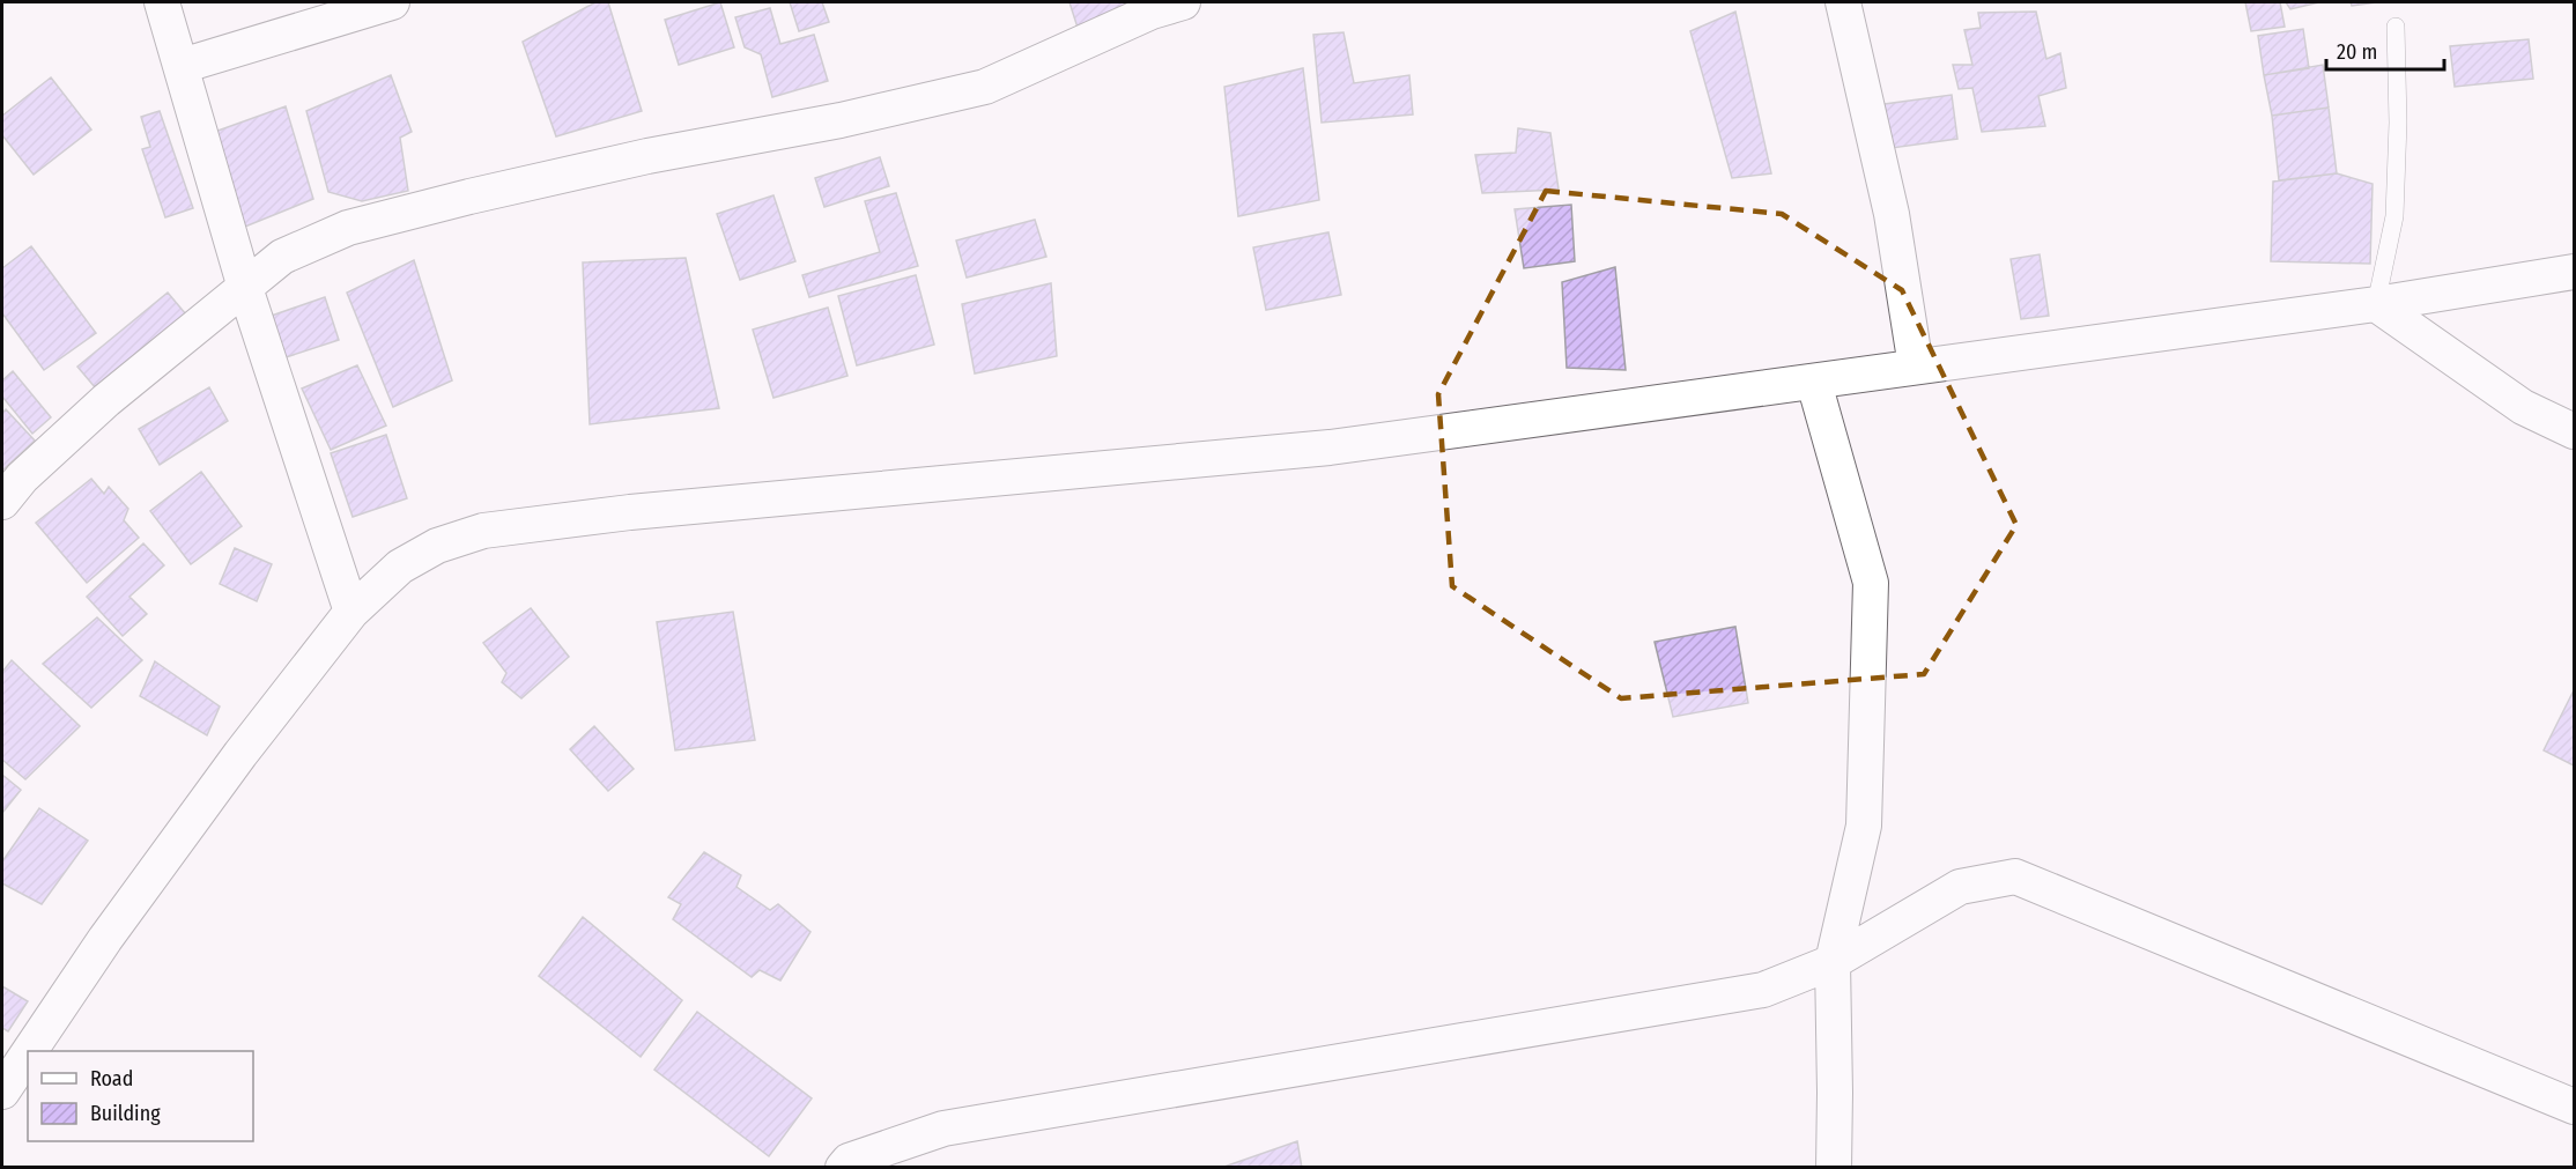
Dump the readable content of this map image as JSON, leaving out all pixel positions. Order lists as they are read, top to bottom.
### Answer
{
  "legend": ["Road", "Building"],
  "scale_bar": "20 m"
}
